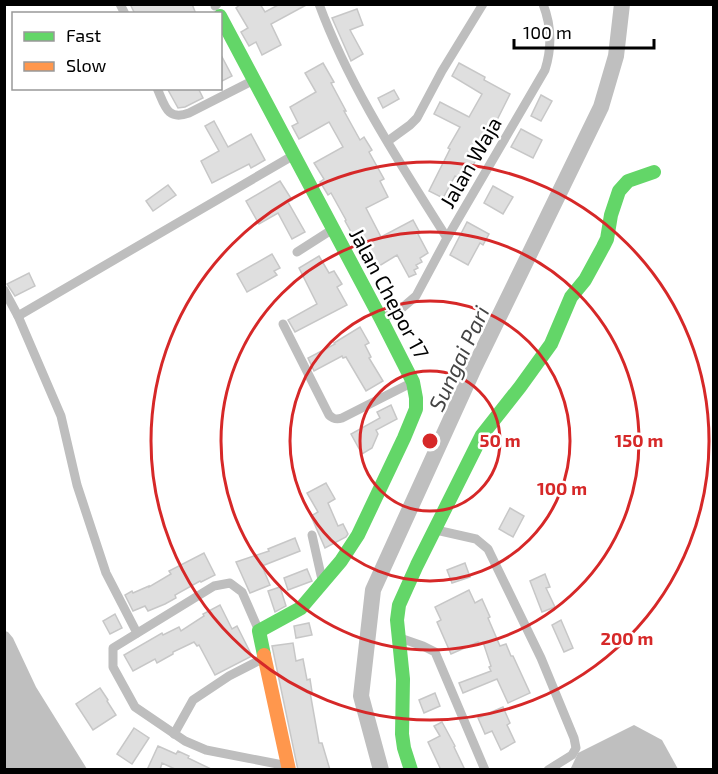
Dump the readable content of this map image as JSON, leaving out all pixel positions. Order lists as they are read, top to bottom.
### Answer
{
  "streets": {
    "street": ["Jalan Waja", "Jalan Chepor 17"]
  },
  "crossings": [
    ["Jalan Waja", "Jalan Chepor 17"]
  ],
  "water": ["Sungai Pari"],
  "legend": ["Fast", "Slow"],
  "scale_bar": "100 m",
  "rings": [
    "50 m",
    "150 m",
    "100 m",
    "200 m"
  ]
}
